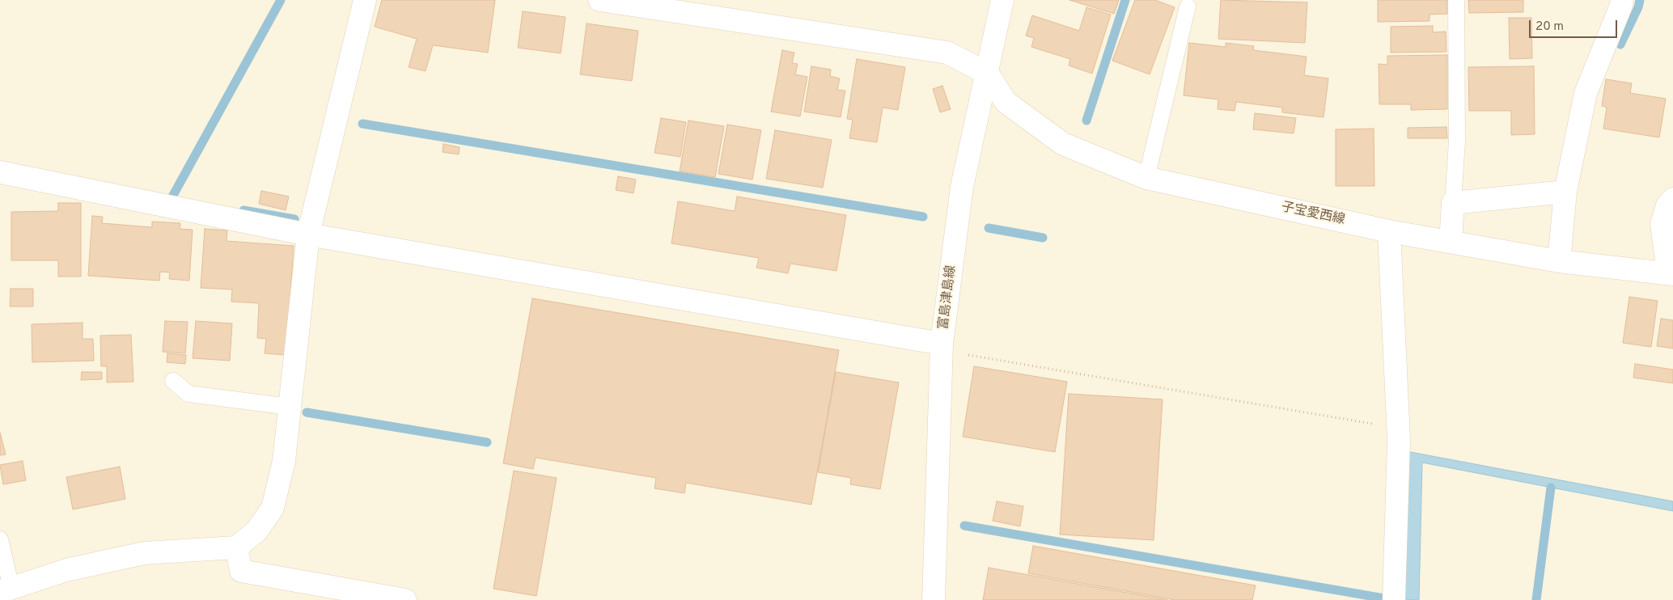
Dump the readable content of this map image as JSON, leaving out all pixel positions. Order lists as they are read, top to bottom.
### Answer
{
  "streets": {
    "street": ["子宝愛西線", "富島津島線"]
  },
  "crossings": [
    ["子宝愛西線", "富島津島線"]
  ],
  "scale_bar": "20 m"
}
